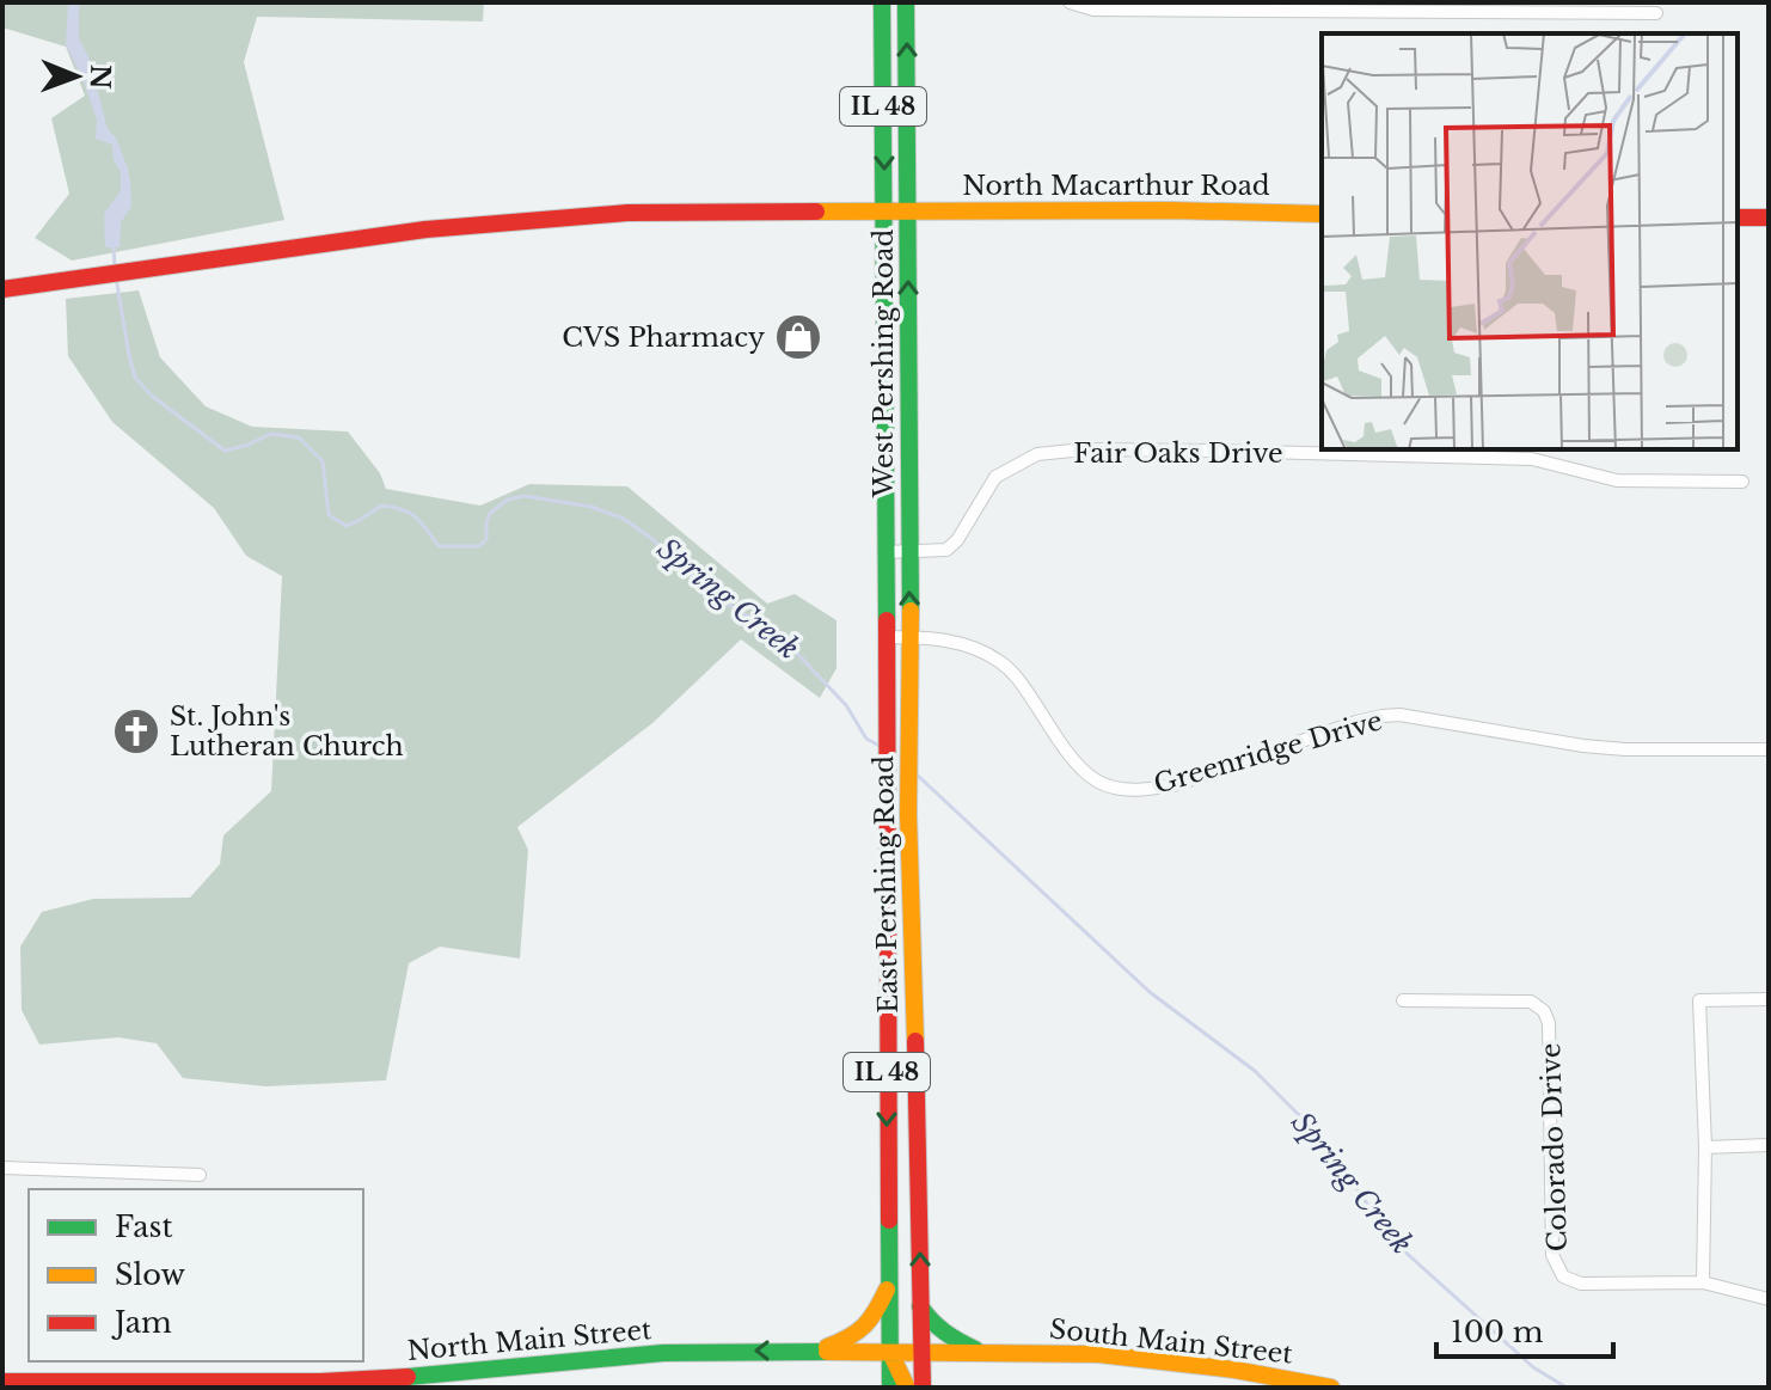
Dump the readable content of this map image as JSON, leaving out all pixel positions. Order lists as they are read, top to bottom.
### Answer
{
  "streets": {
    "main road": [
      "IL 48",
      "North Macarthur Road",
      "West Pershing Road",
      "East Pershing Road",
      "North Main Street",
      "South Main Street"
    ],
    "street": ["Fair Oaks Drive", "Greenridge Drive", "Colorado Drive"]
  },
  "crossings": [
    ["IL 48", "West Pershing Road"],
    ["IL 48", "North Main Street"],
    ["IL 48", "South Main Street"],
    ["North Macarthur Road", "West Pershing Road"],
    ["West Pershing Road", "Fair Oaks Drive"],
    ["West Pershing Road", "Greenridge Drive"],
    ["West Pershing Road", "East Pershing Road"],
    ["East Pershing Road", "South Main Street"],
    ["North Main Street", "South Main Street"]
  ],
  "one_way": ["East Pershing Road", "North Main Street"],
  "water": ["Spring Creek"],
  "places": {
    "shop": ["CVS Pharmacy"],
    "church": ["St. John's Lutheran Church"]
  },
  "legend": ["Fast", "Slow", "Jam"],
  "scale_bar": "100 m",
  "north": "right"
}
